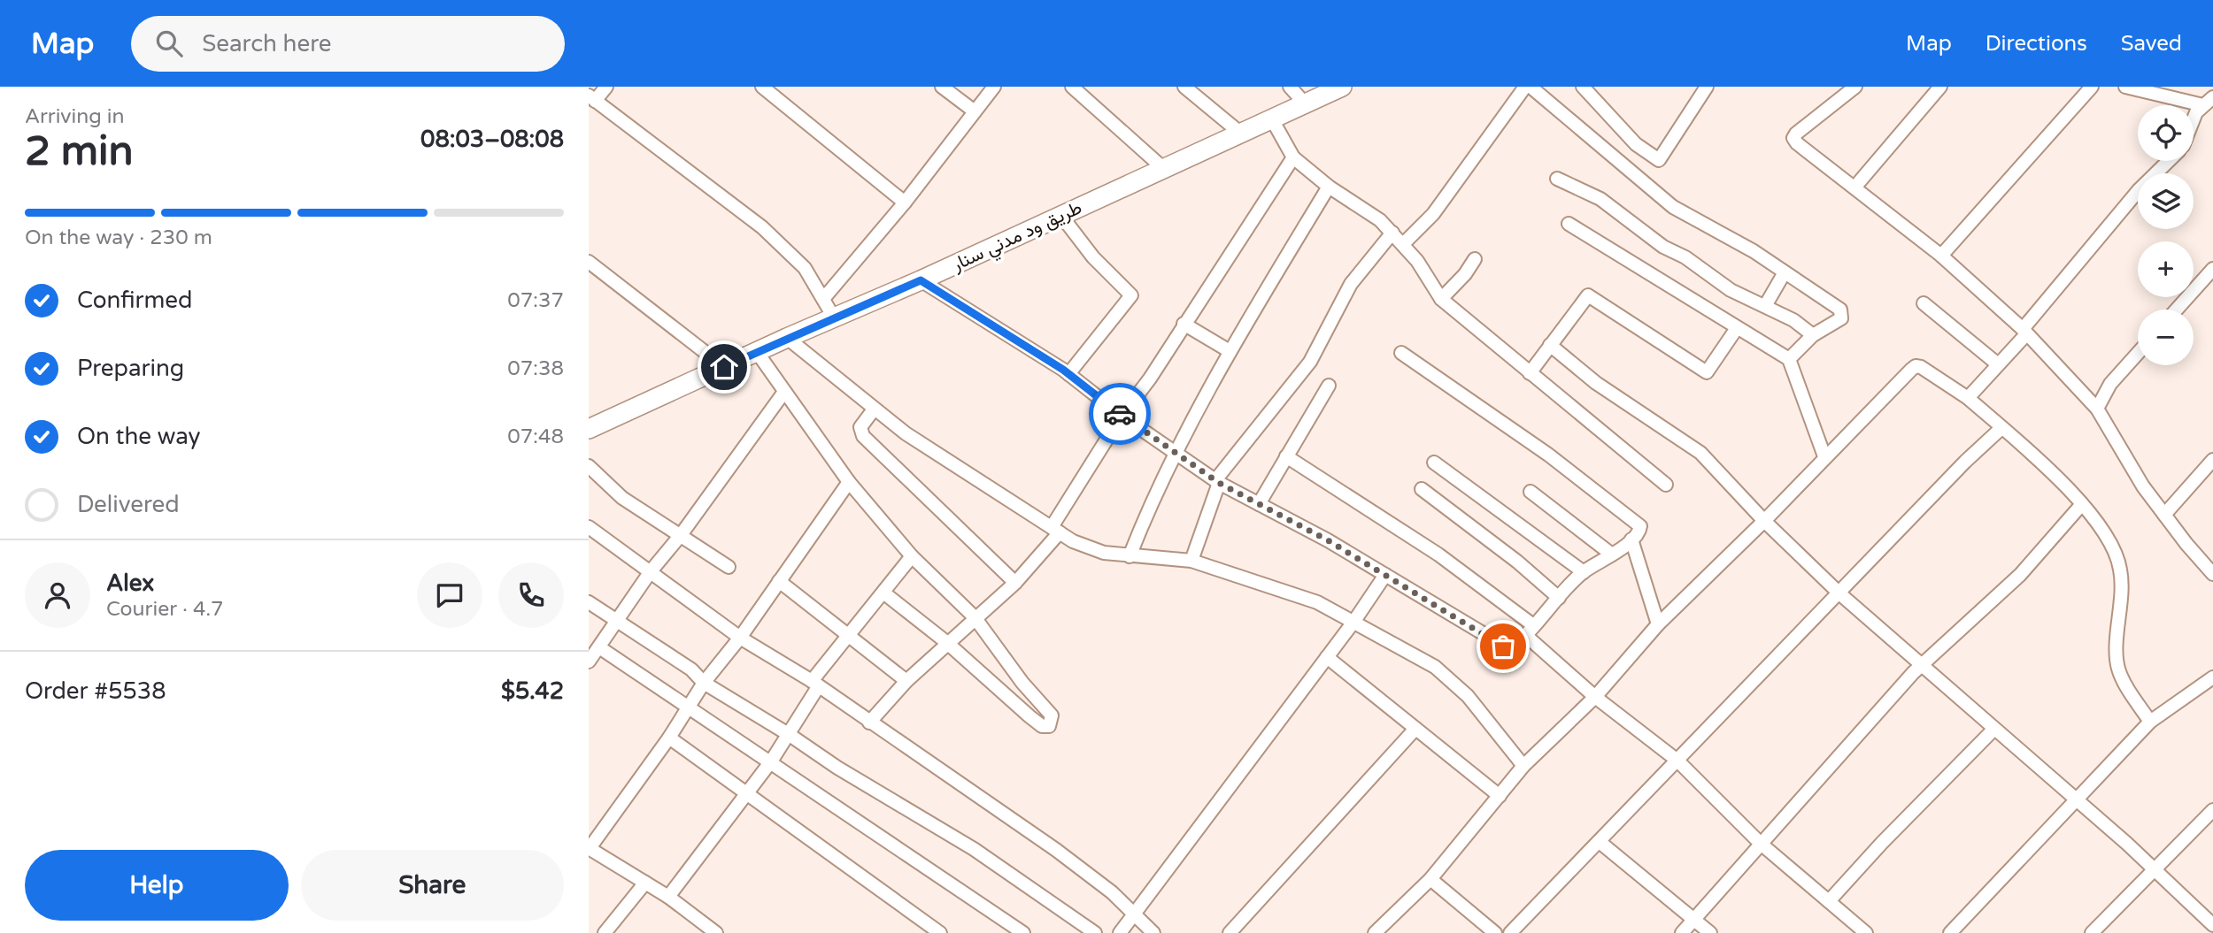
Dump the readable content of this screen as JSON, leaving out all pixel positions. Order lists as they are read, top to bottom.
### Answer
{
  "streets": {
    "highway": ["طريق ود مدني سنار"]
  },
  "page": {
    "header": "Map",
    "search": "Search here",
    "nav": ["Map", "Directions", "Saved"],
    "heading": ["2 min", "Arriving in", "08:03–08:08"],
    "panel": [
      "Alex",
      "Courier · 4.7",
      "Order #5538",
      "$5.42"
    ],
    "map_buttons": ["+", "−"],
    "bar": "On the way · 230 m",
    "list": [
      ["Confirmed", "07:37"],
      ["Preparing", "07:38"],
      ["On the way", "07:48"],
      "Delivered"
    ],
    "buttons": ["Help", "Share"]
  }
}
